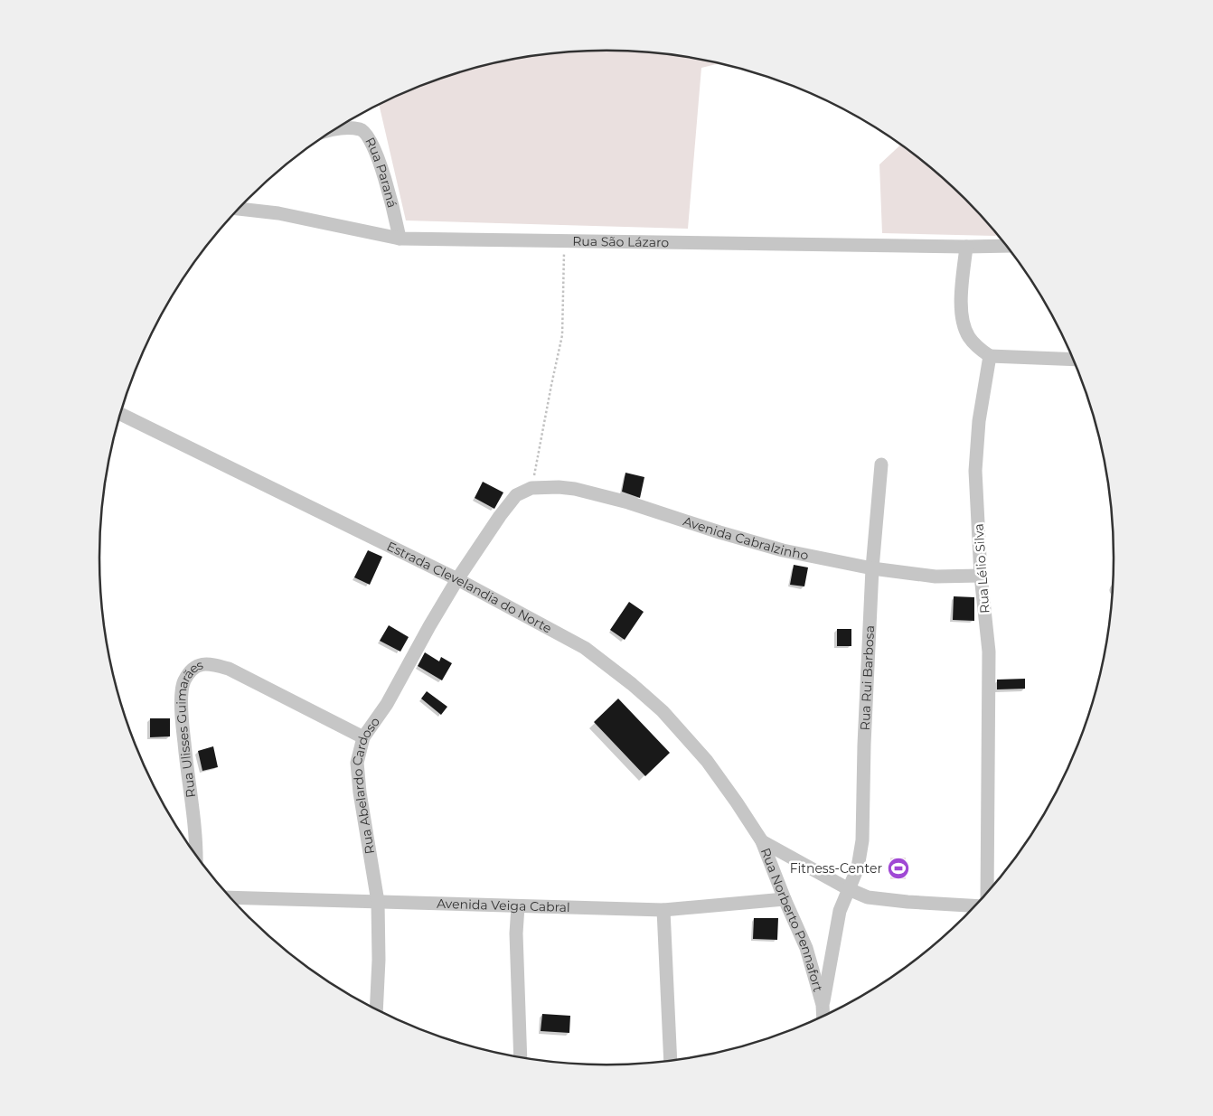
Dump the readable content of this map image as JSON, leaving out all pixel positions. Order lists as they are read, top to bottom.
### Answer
{
  "streets": {
    "street": [
      "Rua Paraná",
      "Rua São Lázaro",
      "Avenida Cabralzinho",
      "Rua Lélio Silva",
      "Estrada Clevelandia do Norte",
      "Rua Rui Barbosa",
      "Rua Ulisses Guimarães",
      "Rua Abelardo Cardoso",
      "Avenida Veiga Cabral",
      "Rua Norberto Pennafort"
    ]
  },
  "crossings": [
    ["Rua Paraná", "Rua São Lázaro"],
    ["Avenida Cabralzinho", "Rua Lélio Silva"],
    ["Avenida Cabralzinho", "Rua Rui Barbosa"],
    ["Avenida Cabralzinho", "Rua Abelardo Cardoso"],
    ["Estrada Clevelandia do Norte", "Rua Abelardo Cardoso"],
    ["Estrada Clevelandia do Norte", "Rua Norberto Pennafort"],
    ["Rua Rui Barbosa", "Rua Norberto Pennafort"],
    ["Rua Ulisses Guimarães", "Rua Abelardo Cardoso"],
    ["Rua Abelardo Cardoso", "Avenida Veiga Cabral"],
    ["Avenida Veiga Cabral", "Rua Norberto Pennafort"]
  ],
  "places": {
    "sports": ["Fitness-Center"]
  }
}
